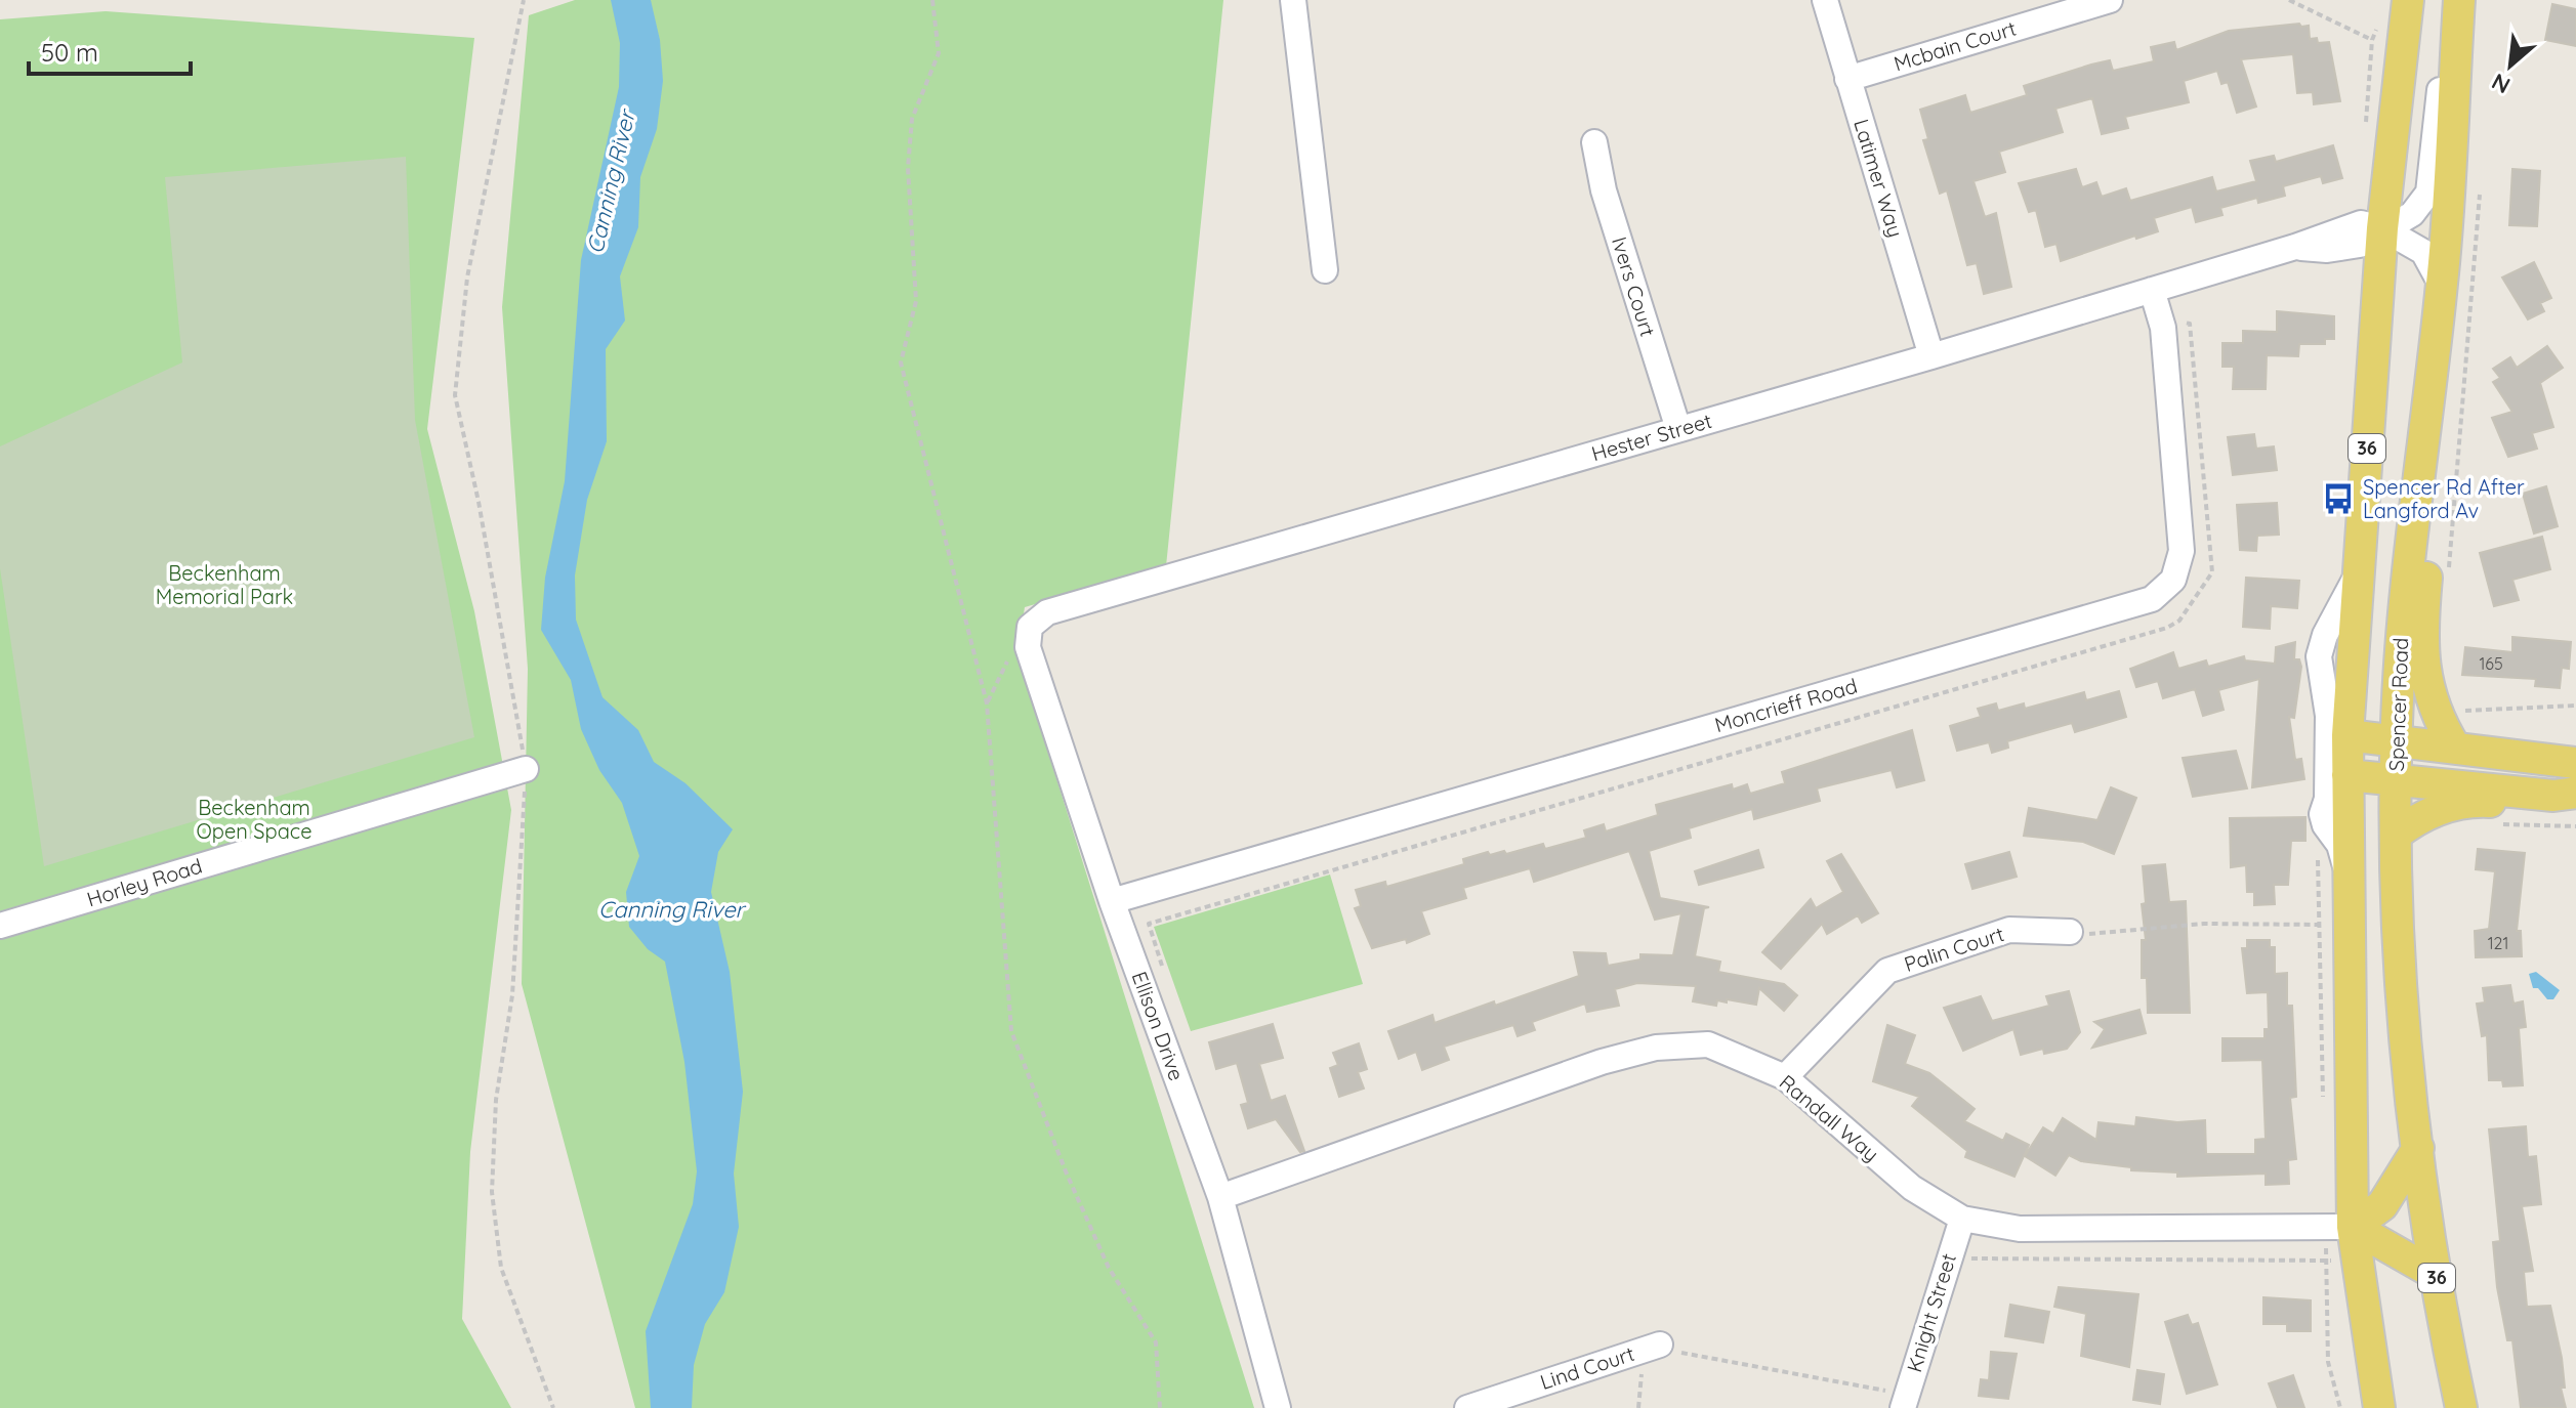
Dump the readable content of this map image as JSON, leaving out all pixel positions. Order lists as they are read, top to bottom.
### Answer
{
  "streets": {
    "main road": ["36", "Spencer Road"],
    "street": [
      "Mcbain Court",
      "Latimer Way",
      "Ivers Court",
      "Hester Street",
      "Moncrieff Road",
      "Horley Road",
      "Palin Court",
      "Ellison Drive",
      "Randall Way",
      "Knight Street",
      "Lind Court"
    ]
  },
  "crossings": [
    ["Mcbain Court", "Latimer Way"],
    ["Latimer Way", "Hester Street"],
    ["Ivers Court", "Hester Street"],
    ["Hester Street", "36"],
    ["Hester Street", "Spencer Road"],
    ["Hester Street", "Moncrieff Road"],
    ["Hester Street", "Ellison Drive"],
    ["36", "Randall Way"],
    ["Moncrieff Road", "Ellison Drive"],
    ["Palin Court", "Randall Way"],
    ["Ellison Drive", "Randall Way"],
    ["Randall Way", "Knight Street"]
  ],
  "water": ["Canning River"],
  "parks": ["Beckenham Memorial Park", "Beckenham Open Space"],
  "places": {
    "bus stop": ["Spencer Rd After Langford Av"]
  },
  "house_numbers": ["165", "121"],
  "scale_bar": "50 m",
  "north": "bottom left"
}
